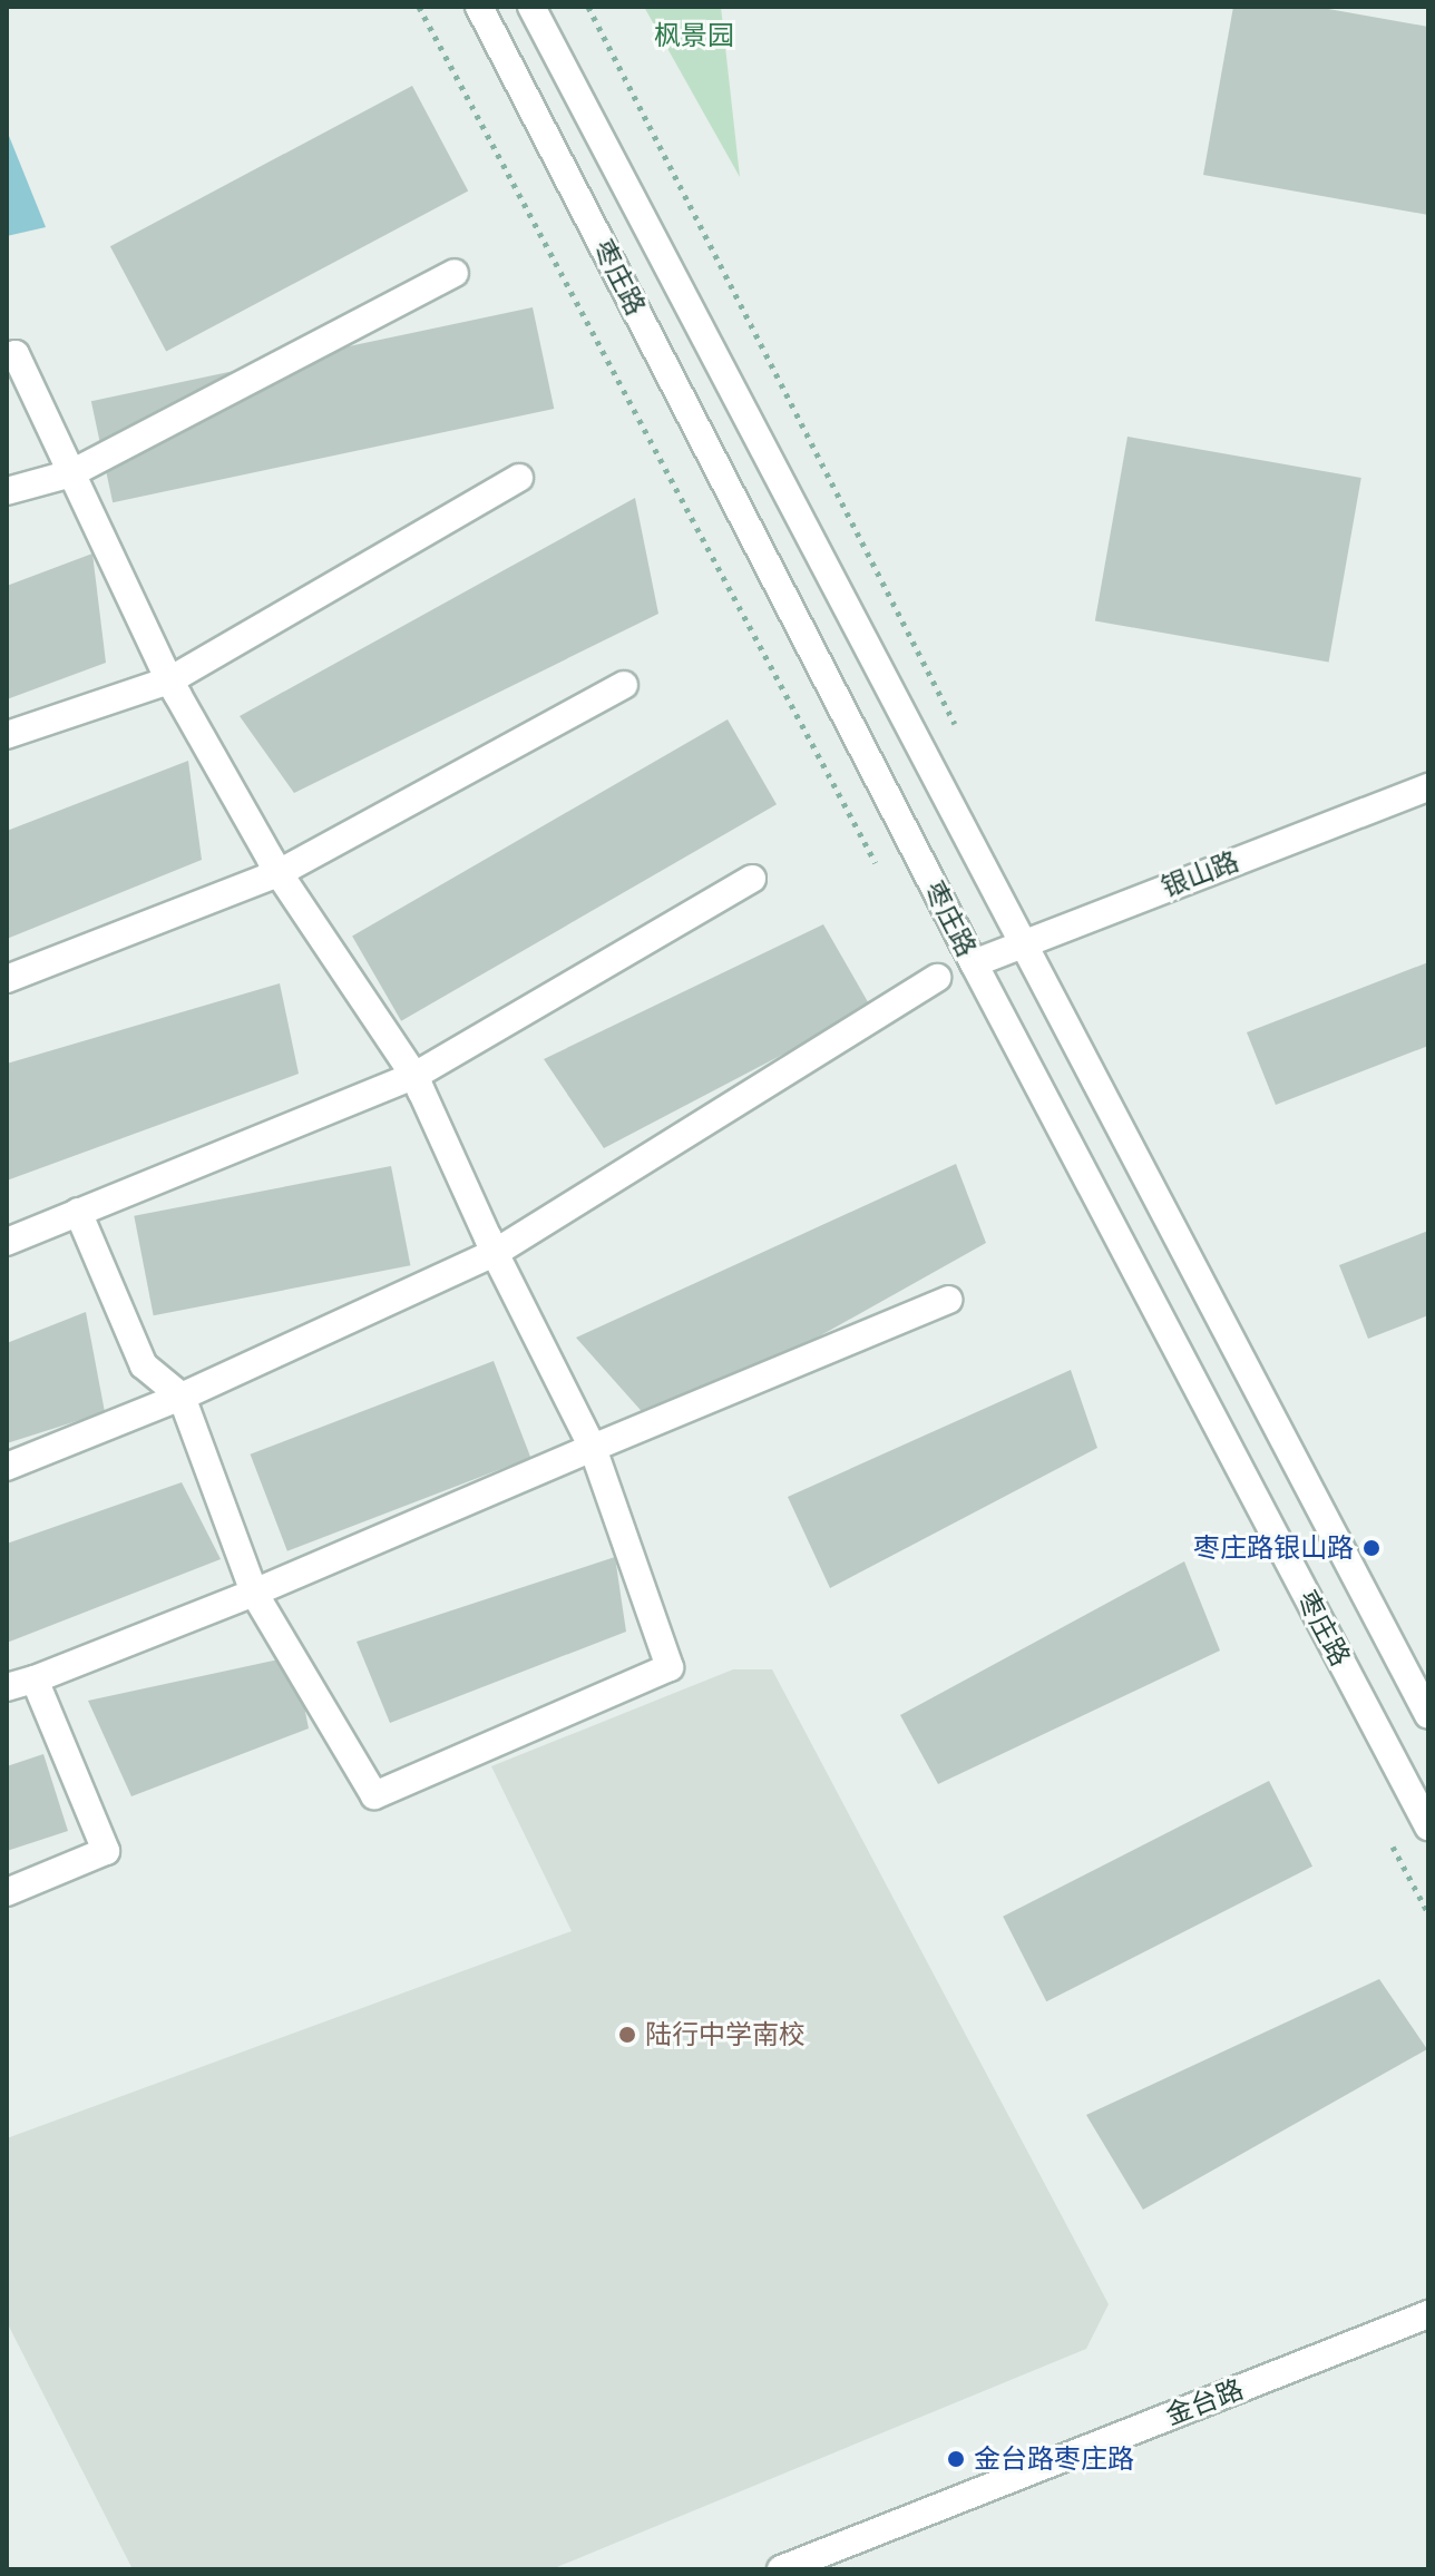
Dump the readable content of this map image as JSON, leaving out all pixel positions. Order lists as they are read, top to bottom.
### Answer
{
  "streets": {
    "street": ["枣庄路", "银山路", "金台路"]
  },
  "crossings": [
    ["枣庄路", "银山路"]
  ],
  "parks": ["枫景园"],
  "places": ["枣庄路银山路", "陆行中学南校", "金台路枣庄路"]
}
